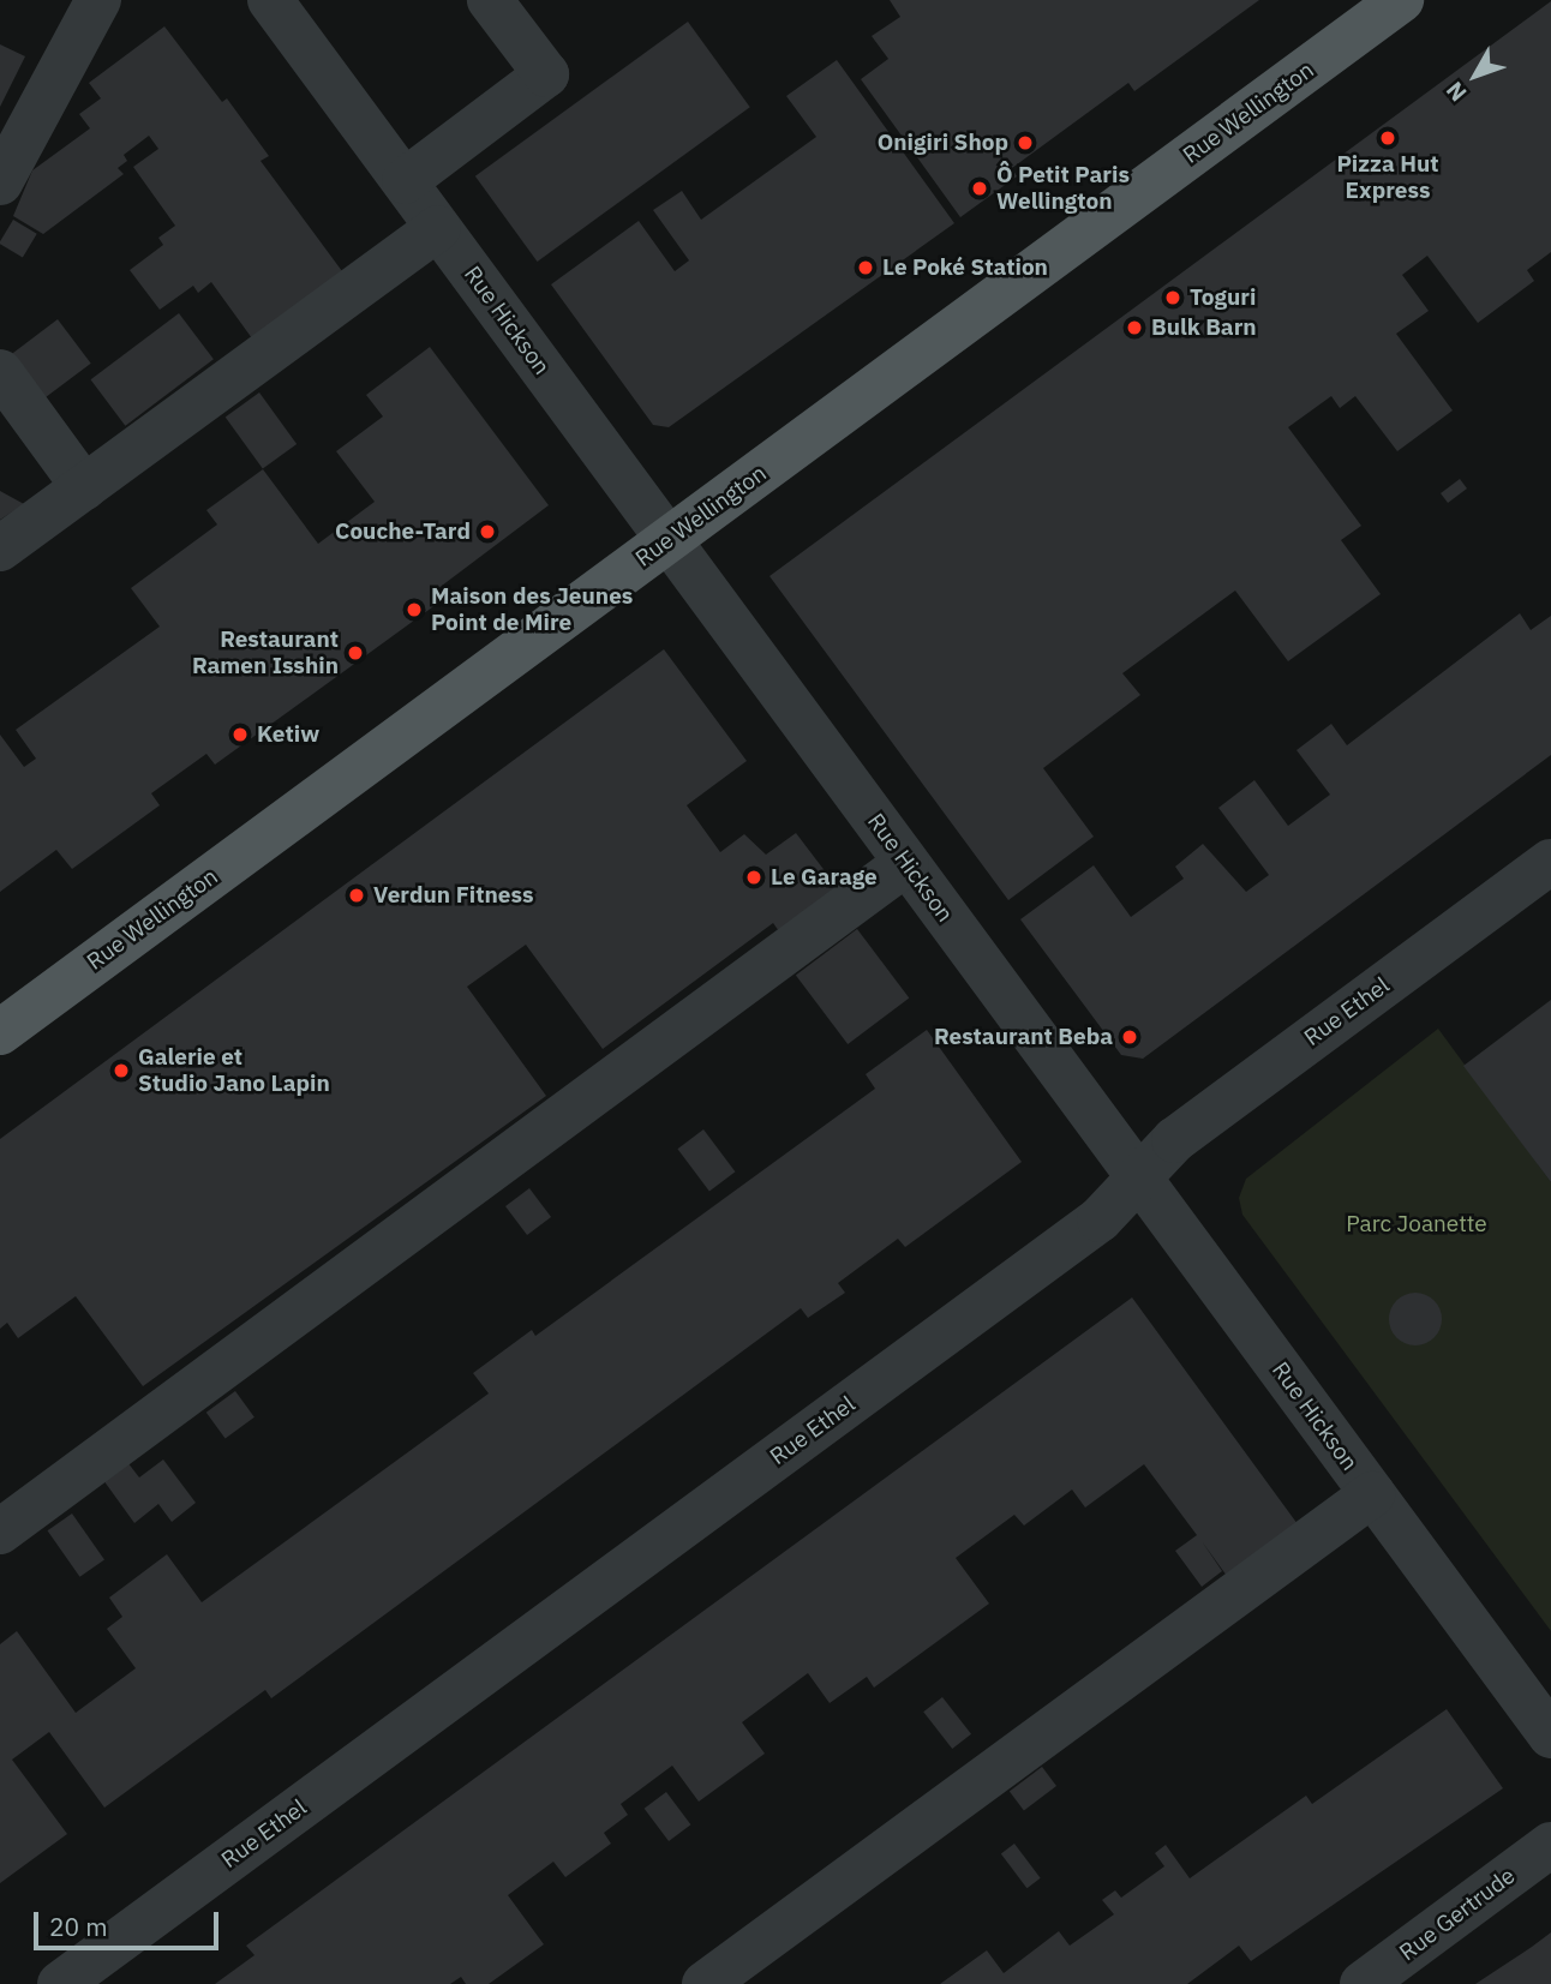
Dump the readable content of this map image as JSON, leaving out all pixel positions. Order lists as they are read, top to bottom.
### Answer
{
  "streets": {
    "main road": ["Rue Wellington"],
    "street": ["Rue Hickson", "Rue Ethel", "Rue Gertrude"]
  },
  "crossings": [
    ["Rue Wellington", "Rue Hickson"],
    ["Rue Hickson", "Rue Ethel"]
  ],
  "parks": ["Parc Joanette"],
  "places": [
    "Pizza Hut Express",
    "Onigiri Shop",
    "Ô Petit Paris Wellington",
    "Le Poké Station",
    "Toguri",
    "Bulk Barn",
    "Couche-Tard",
    "Maison des Jeunes Point de Mire",
    "Restaurant Ramen Isshin",
    "Ketiw",
    "Le Garage",
    "Verdun Fitness",
    "Restaurant Beba",
    "Galerie et Studio Jano Lapin"
  ],
  "scale_bar": "20 m",
  "north": "bottom left"
}
